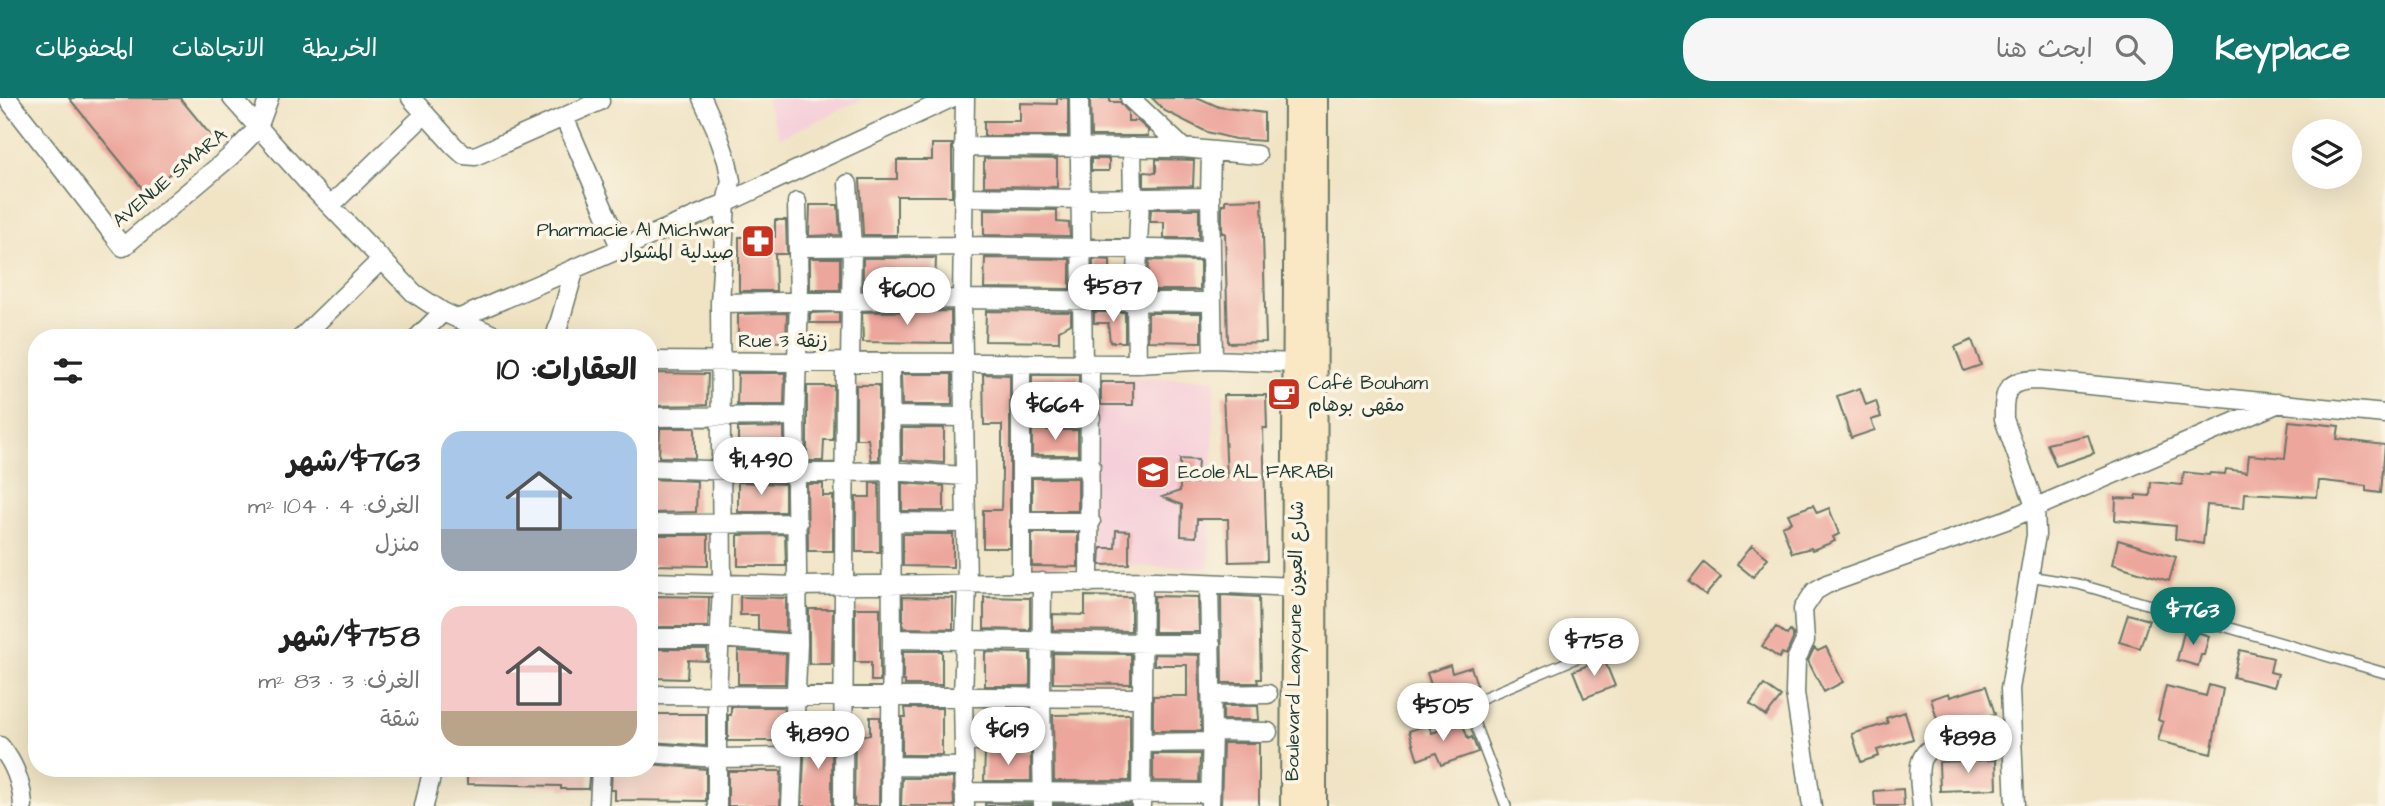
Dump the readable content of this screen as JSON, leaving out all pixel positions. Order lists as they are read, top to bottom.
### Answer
{
  "streets": {
    "street": ["AVENUE SMARA", "Rue 3 زنقة", "Boulevard Laayoune شارع العيون"]
  },
  "crossings": [
    ["Rue 3 زنقة", "Boulevard Laayoune شارع العيون"]
  ],
  "places": {
    "pharmacy": ["Pharmacie Al Michwar صيدلية المشوار"],
    "cafe": ["Café Bouham مقهى بوهام"],
    "school or university": ["Ecole AL FARABI"]
  },
  "page": {
    "header": "Keyplace",
    "search": "ابحث هنا",
    "nav": ["الخريطة", "الاتجاهات", "المحفوظات"],
    "price": [
      "$587",
      "$600",
      "$664",
      "$1,490",
      "$763",
      "$758",
      "$505",
      "$619",
      "$1,890",
      "$898"
    ],
    "heading": "العقارات: 10",
    "list": [
      {
        "name": "$763/شهر",
        "note": "الغرف: 4 · 104 m² · منزل"
      },
      {
        "name": "$758/شهر",
        "note": "الغرف: 3 · 83 m² · شقة"
      }
    ]
  }
}
